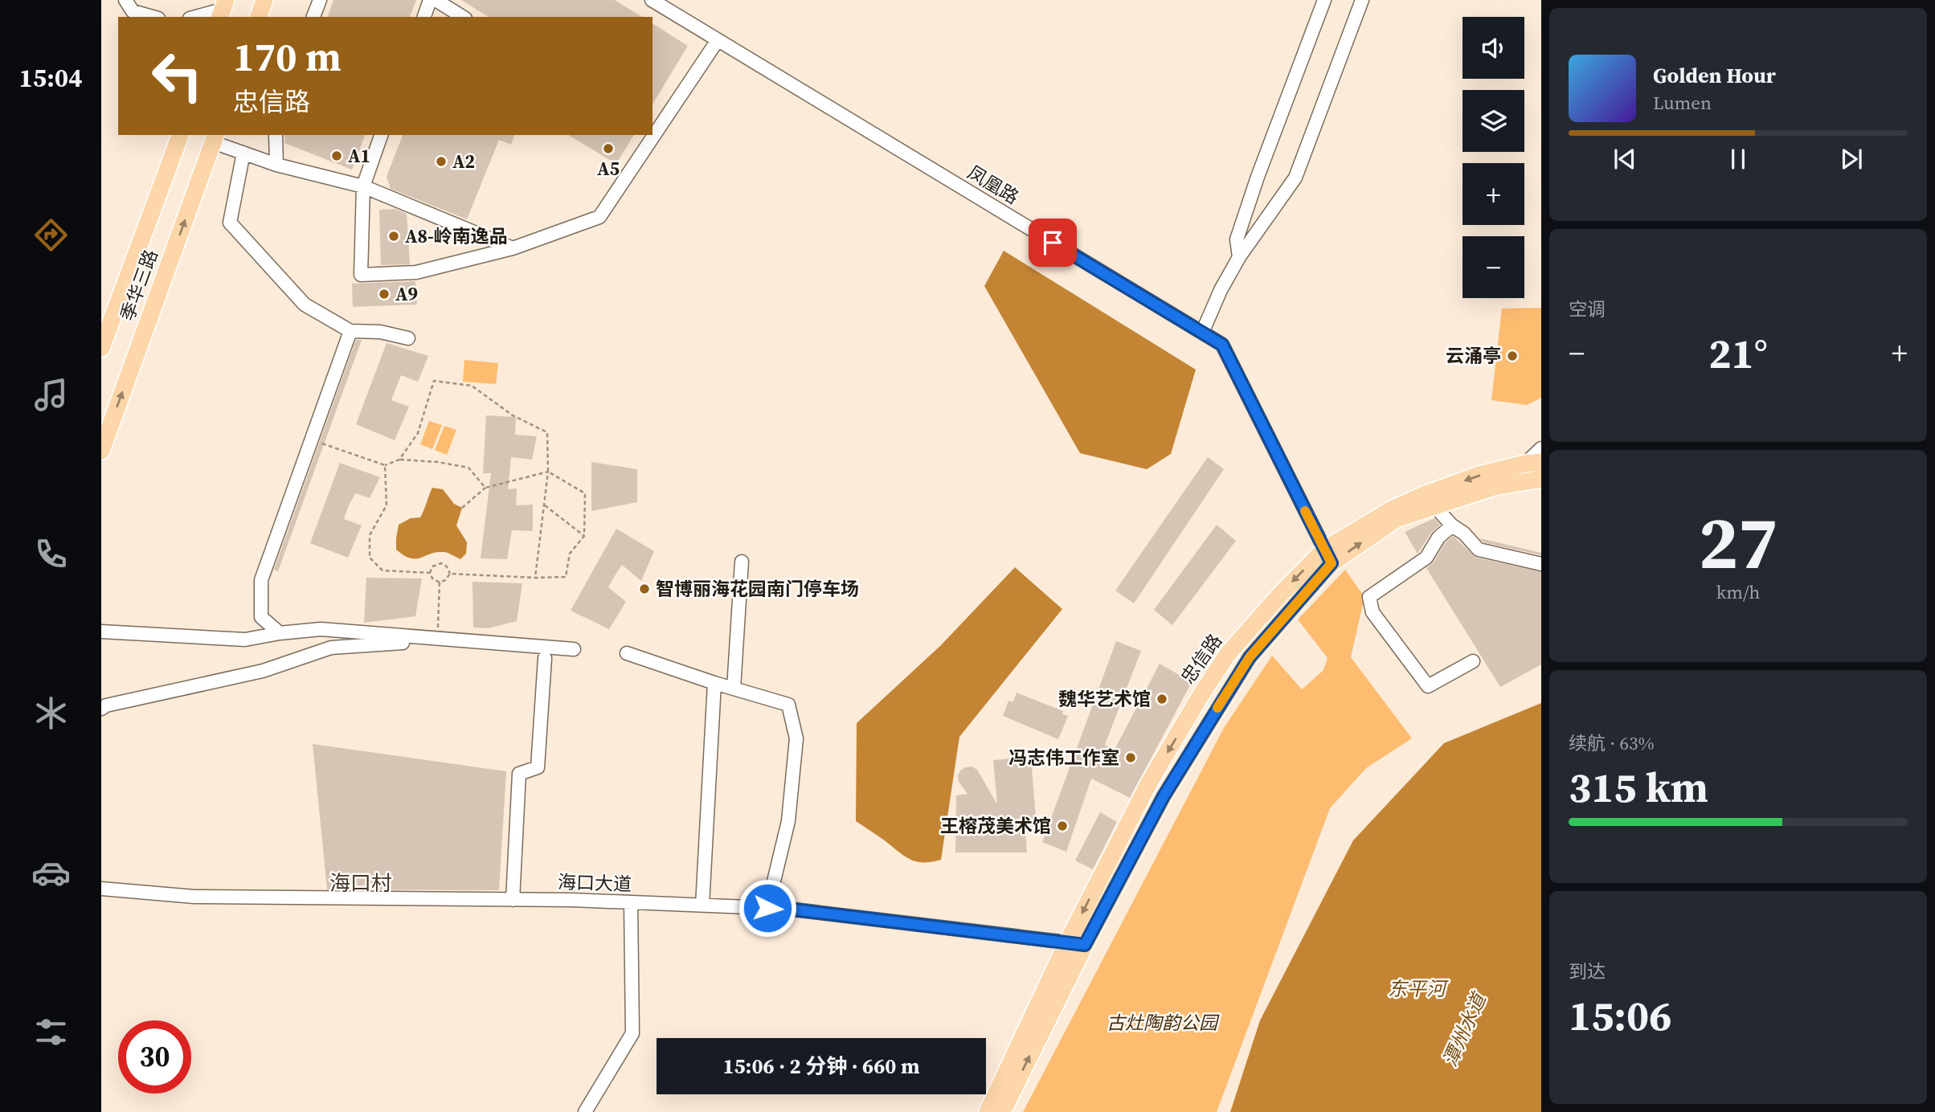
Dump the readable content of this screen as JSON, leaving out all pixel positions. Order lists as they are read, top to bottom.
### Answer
{
  "streets": {
    "main road": ["季华三路", "忠信路"],
    "street": ["凤凰路", "海口大道"]
  },
  "crossings": [
    ["凤凰路", "忠信路"],
    ["忠信路", "海口大道"]
  ],
  "districts": ["海口村"],
  "water": ["东平河", "潭州水道"],
  "parks": ["古灶陶韵公园"],
  "places": [
    "A5",
    "A1",
    "A2",
    "A8-岭南逸品",
    "A9",
    "云涌亭",
    "智博丽海花园南门停车场",
    "魏华艺术馆",
    "冯志伟工作室",
    "王榕茂美术馆"
  ],
  "page": {
    "tabs": "15:04",
    "map_buttons": ["+", "−"],
    "turn": ["170 m", "忠信路"],
    "song": ["Golden Hour", "Lumen"],
    "tile": [
      "空调",
      ["27", "km/h"],
      ["续航 · 63%", "315 km"],
      ["到达", "15:06"]
    ],
    "heat": ["−", "21°", "+"],
    "limit": "30",
    "trip": "15:06 · 2 分钟 · 660 m"
  }
}
